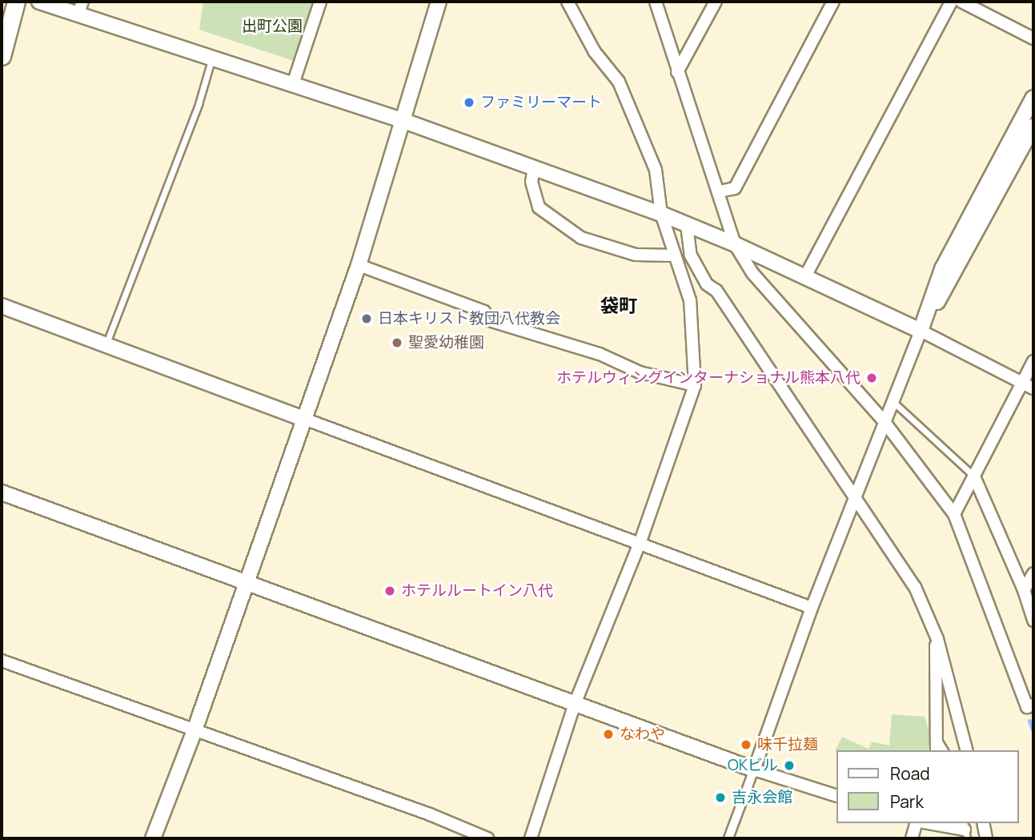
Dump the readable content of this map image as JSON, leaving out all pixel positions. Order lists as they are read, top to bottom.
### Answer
{
  "districts": ["袋町"],
  "parks": ["出町公園"],
  "places": [
    "ファミリーマート",
    "日本キリスト教団八代教会",
    "聖愛幼稚園",
    "ホテルウィングインターナショナル熊本八代",
    "ホテルルートイン八代",
    "なわや",
    "味千拉麺",
    "OKビル",
    "吉永会館"
  ],
  "legend": ["Road", "Park"]
}
